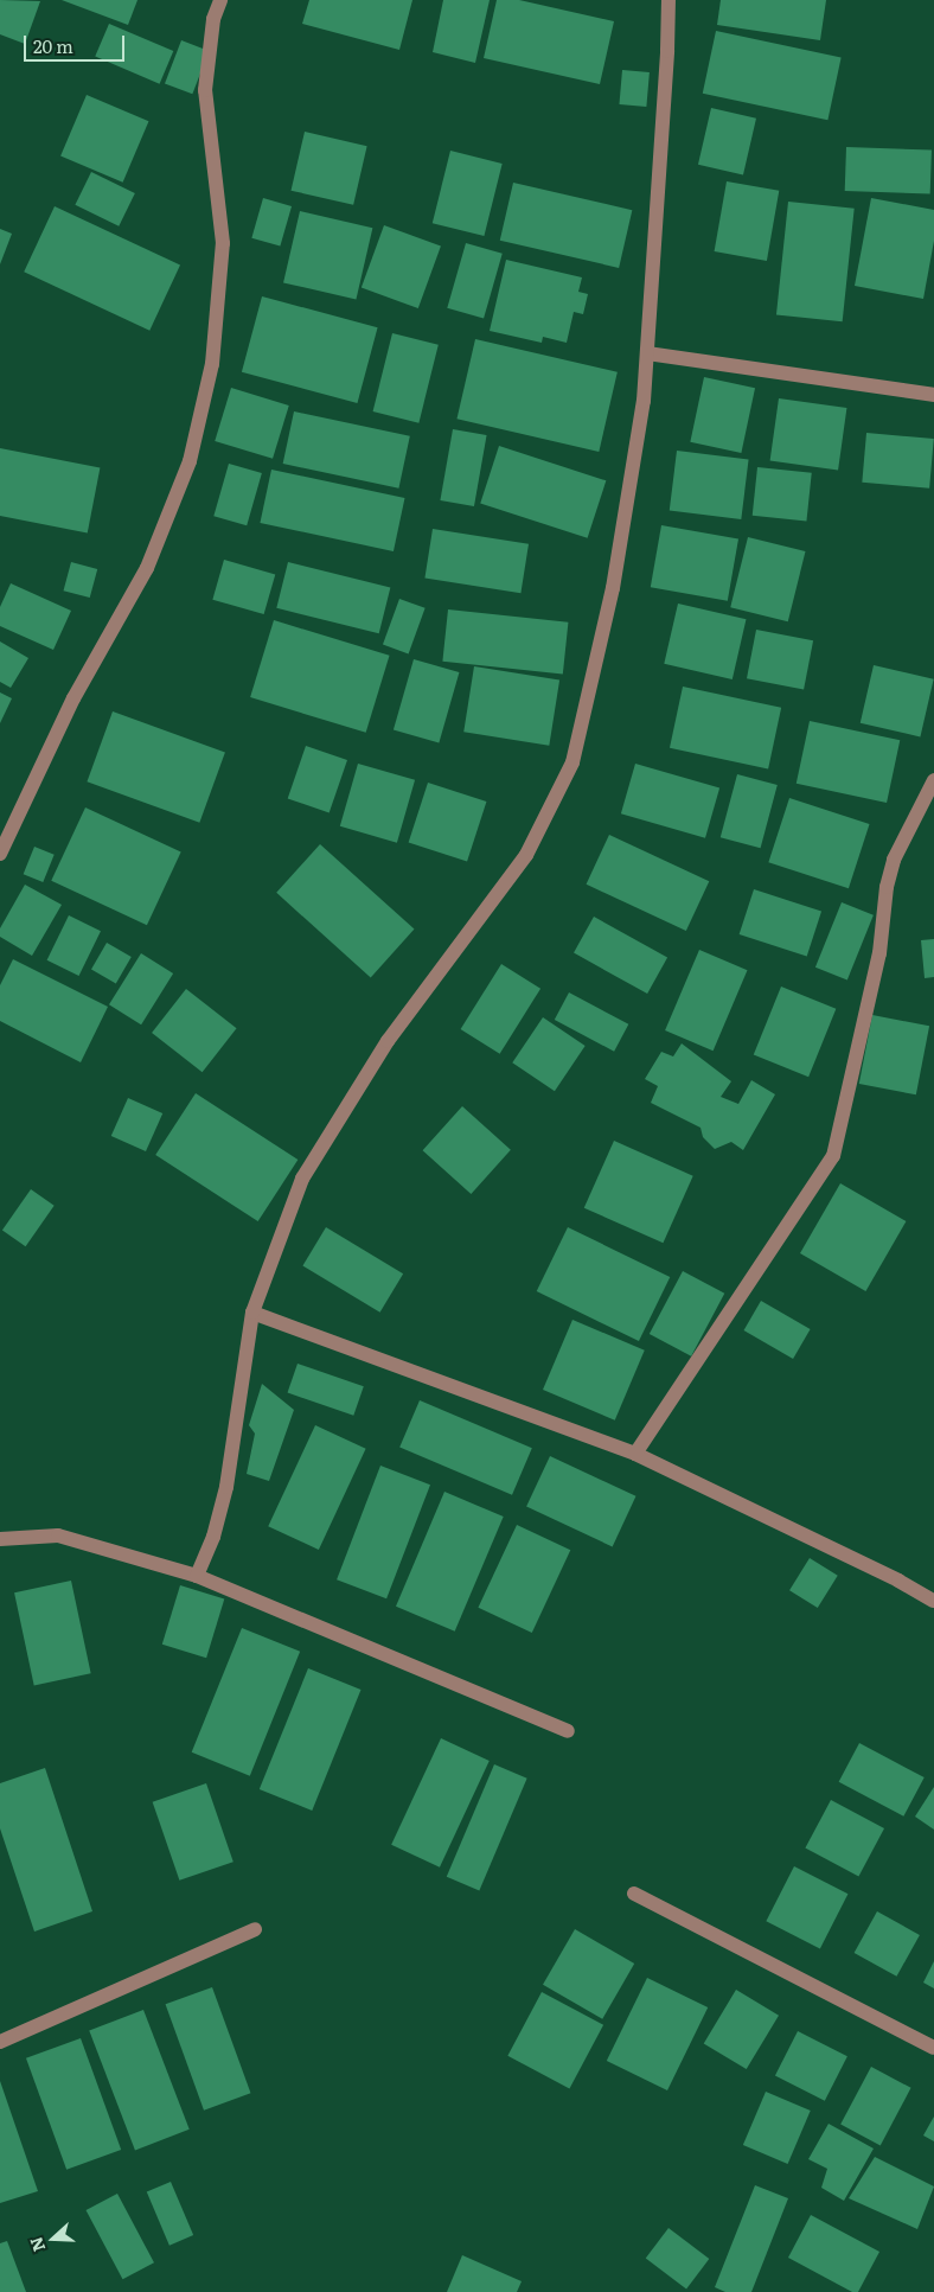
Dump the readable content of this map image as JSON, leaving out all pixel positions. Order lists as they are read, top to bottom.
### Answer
{
  "scale_bar": "20 m",
  "north": "left"
}
